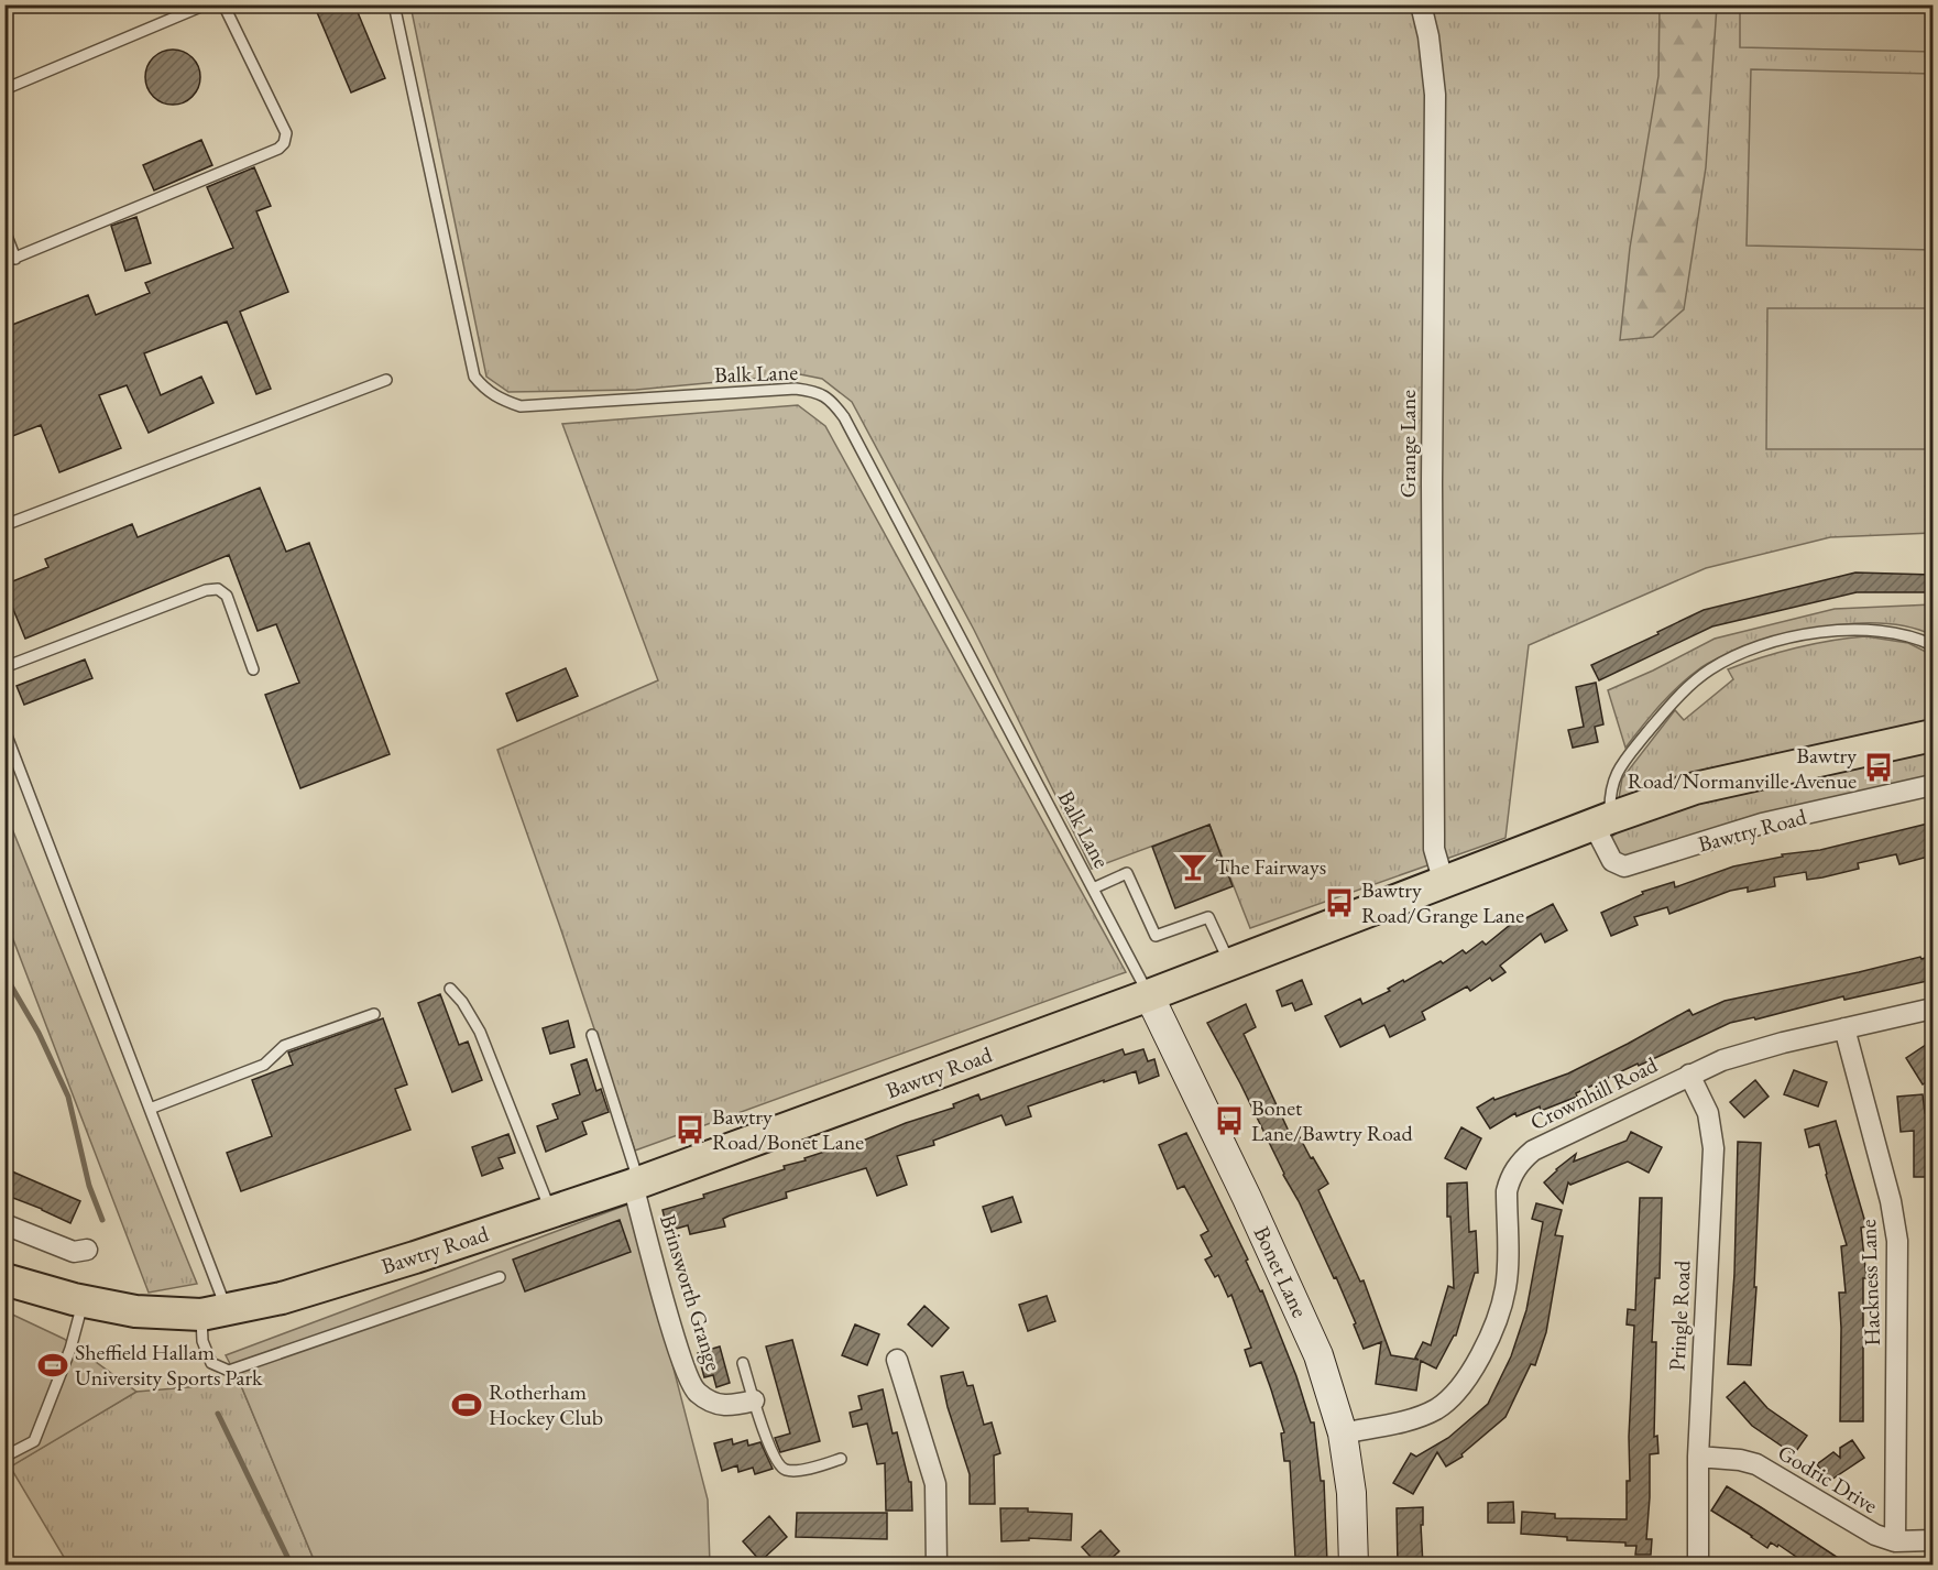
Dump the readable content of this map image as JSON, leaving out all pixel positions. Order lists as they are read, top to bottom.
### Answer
{
  "streets": {
    "main road": ["Bawtry Road", "Bonet Lane"],
    "street": [
      "Grange Lane",
      "Crownhill Road",
      "Hackness Lane",
      "Brinsworth Grange",
      "Pringle Road",
      "Godric Drive"
    ],
    "lane": ["Balk Lane"]
  },
  "crossings": [
    ["Balk Lane", "Bawtry Road"],
    ["Balk Lane", "Bonet Lane"],
    ["Grange Lane", "Bawtry Road"],
    ["Bawtry Road", "Bonet Lane"],
    ["Bawtry Road", "Brinsworth Grange"],
    ["Crownhill Road", "Bonet Lane"],
    ["Crownhill Road", "Hackness Lane"],
    ["Crownhill Road", "Pringle Road"],
    ["Hackness Lane", "Godric Drive"],
    ["Pringle Road", "Godric Drive"]
  ],
  "places": {
    "bus stop": [
      "Bawtry Road/Normanville Avenue",
      "Bawtry Road/Grange Lane",
      "Bonet Lane/Bawtry Road",
      "Bawtry Road/Bonet Lane"
    ],
    "bar": ["The Fairways"],
    "sports": ["Sheffield Hallam University Sports Park", "Rotherham Hockey Club"]
  }
}
